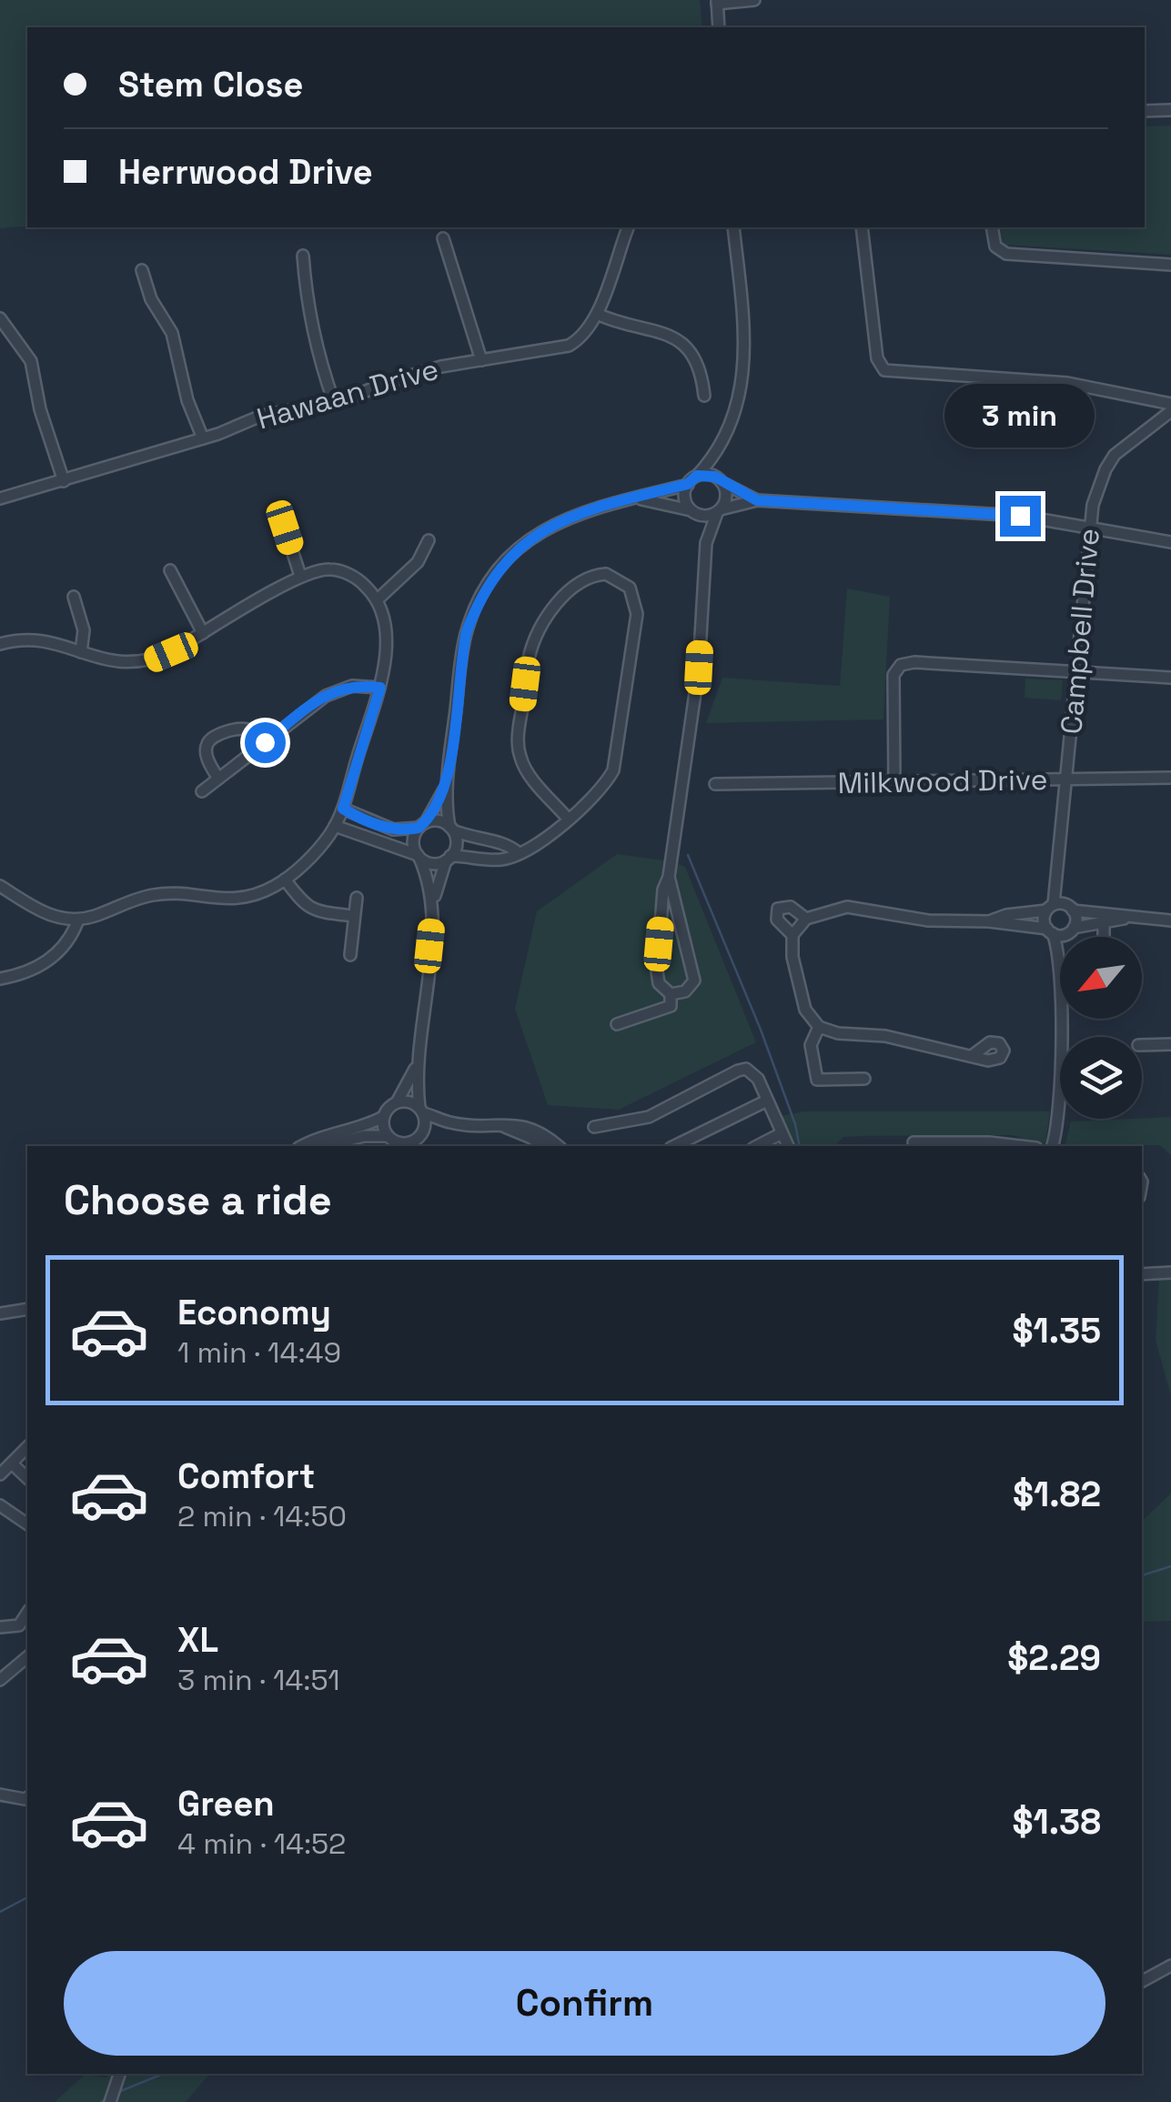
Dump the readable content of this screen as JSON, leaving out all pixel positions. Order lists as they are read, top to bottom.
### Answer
{
  "streets": {
    "street": ["Hawaan Drive", "Campbell Drive", "Milkwood Drive"]
  },
  "crossings": [
    ["Campbell Drive", "Milkwood Drive"]
  ],
  "north": "bottom left",
  "page": {
    "banner": ["Stem Close", "Herrwood Drive"],
    "bubble": "3 min",
    "heading": "Choose a ride",
    "list": [
      {
        "name": "Economy",
        "note": "1 min · 14:49",
        "value": "$1.35"
      },
      {
        "name": "Comfort",
        "note": "2 min · 14:50",
        "value": "$1.82"
      },
      {
        "name": "XL",
        "note": "3 min · 14:51",
        "value": "$2.29"
      },
      {
        "name": "Green",
        "note": "4 min · 14:52",
        "value": "$1.38"
      }
    ],
    "buttons": "Confirm"
  }
}
